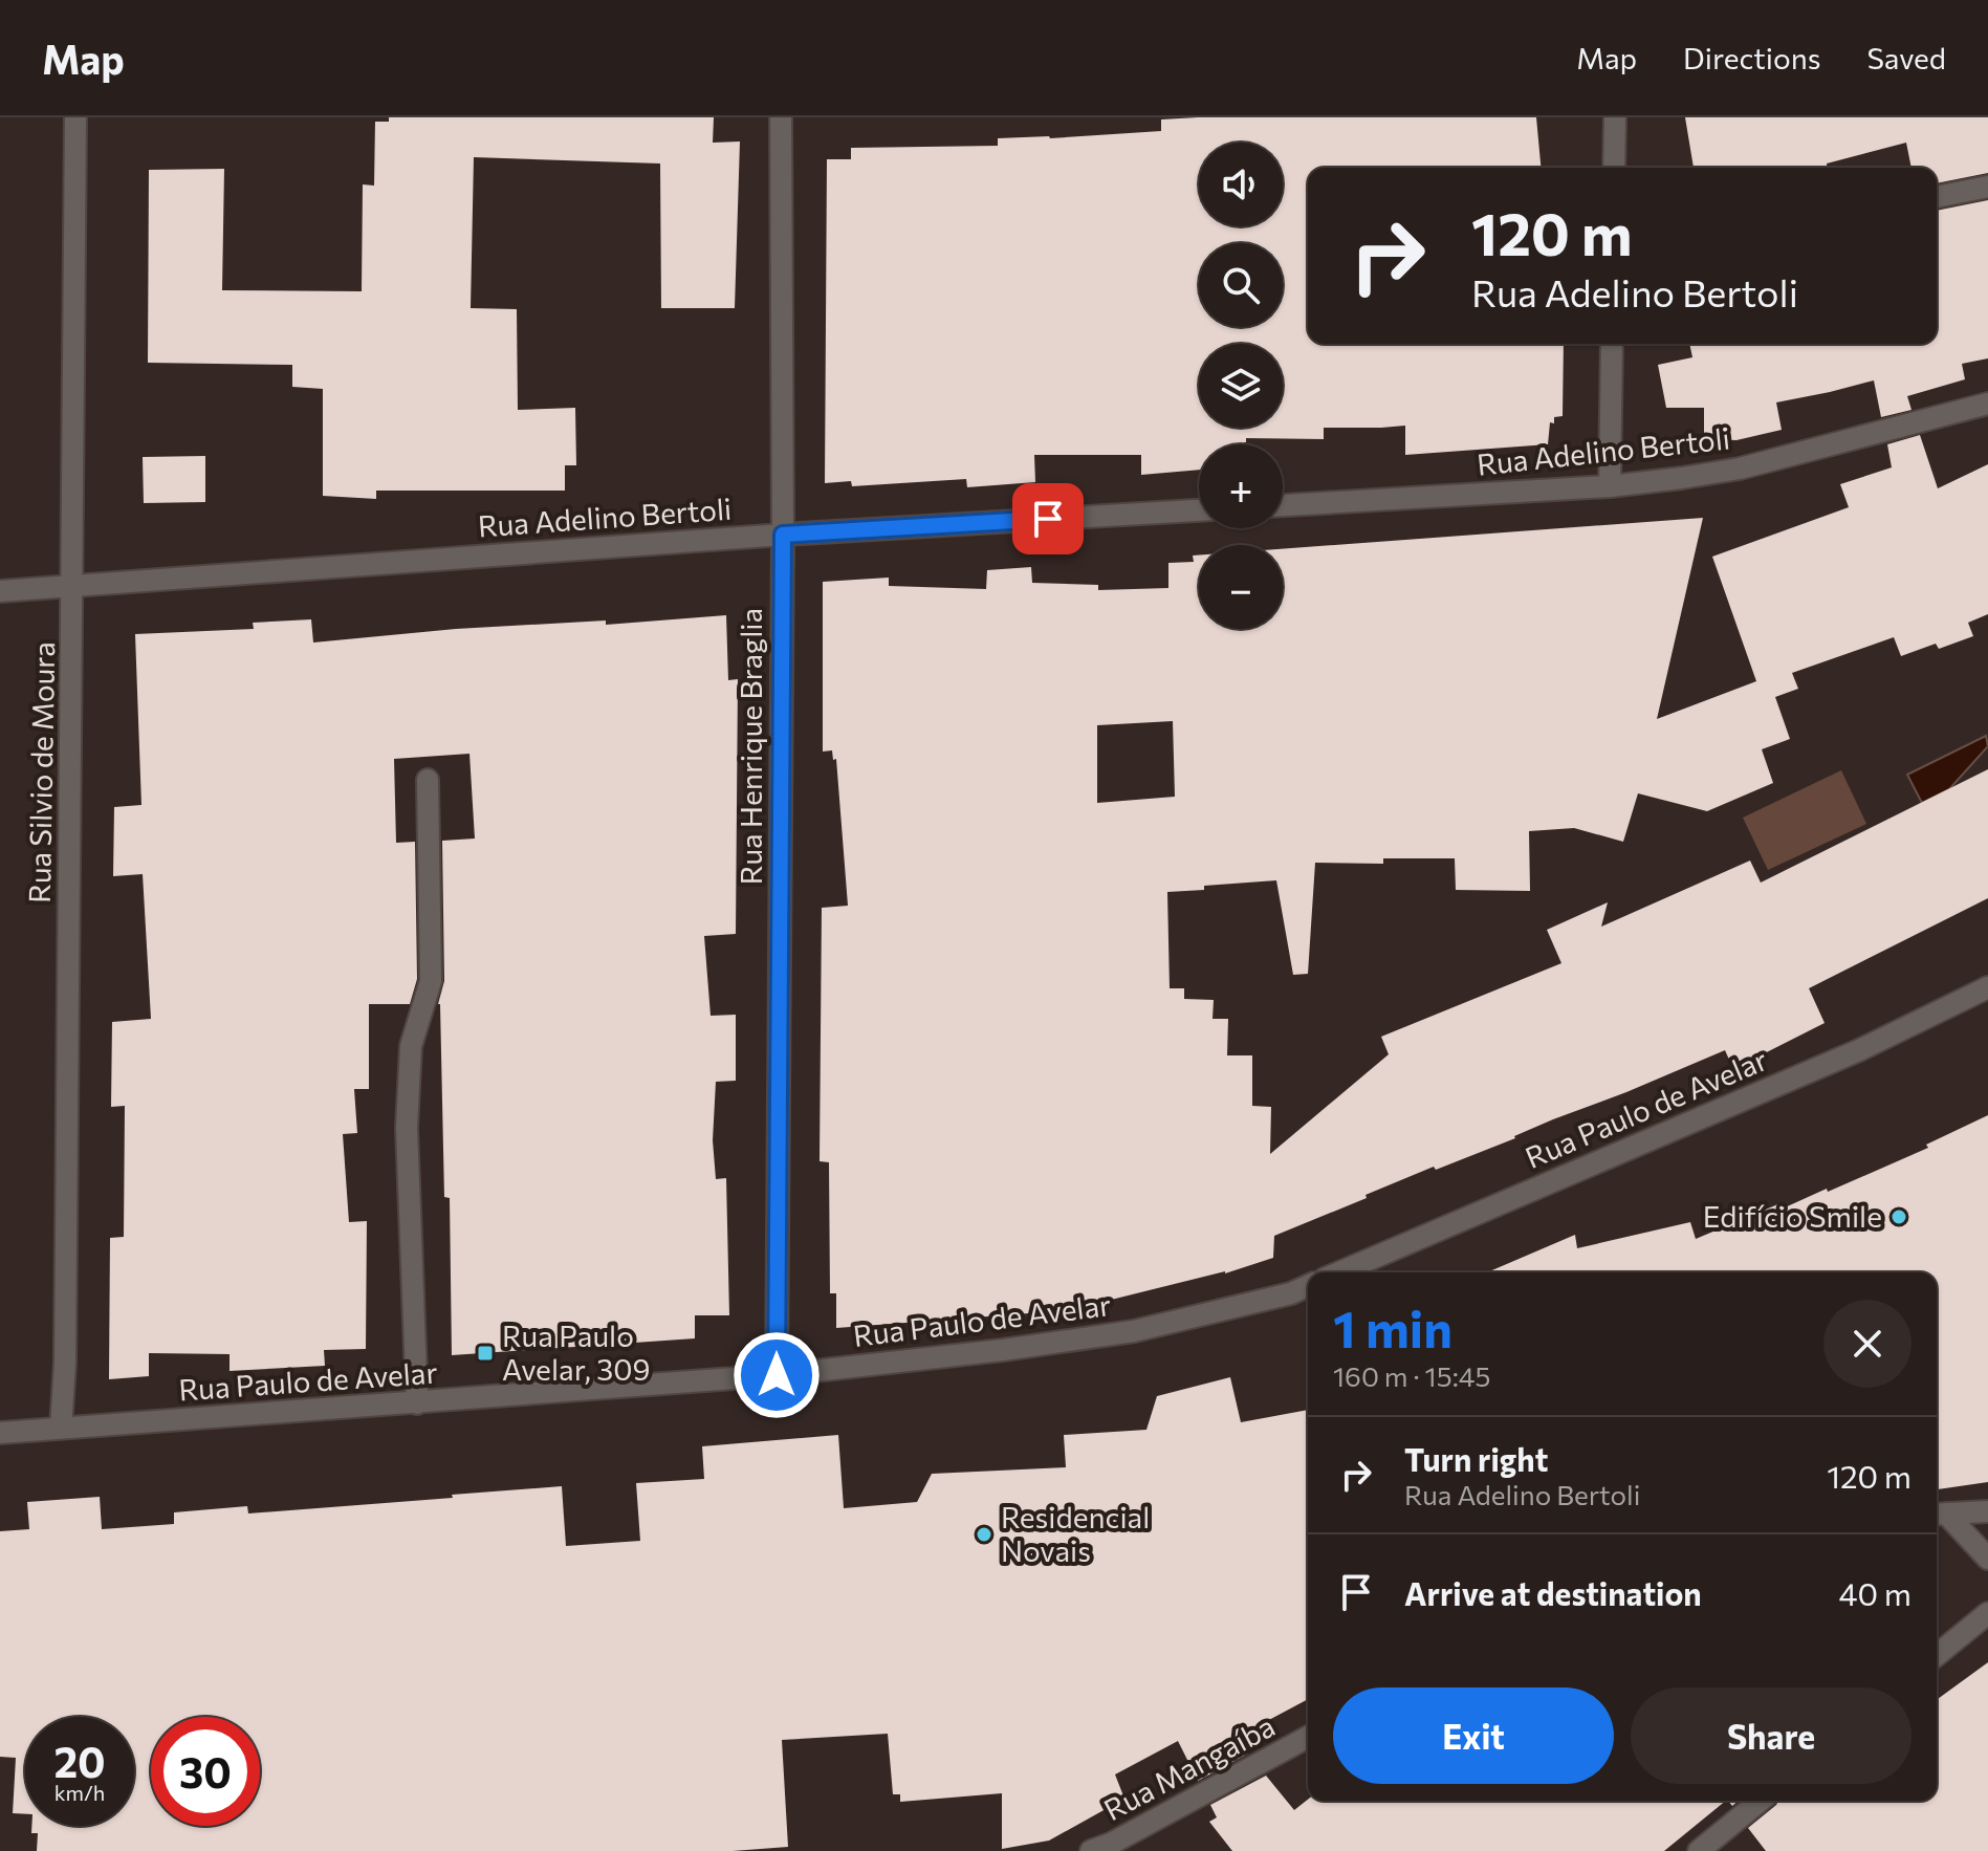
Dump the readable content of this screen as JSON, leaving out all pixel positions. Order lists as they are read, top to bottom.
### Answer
{
  "streets": {
    "street": [
      "Rua Adelino Bertoli",
      "Rua Henrique Braglia",
      "Rua Silvio de Moura",
      "Rua Paulo de Avelar",
      "Rua Mangaíba"
    ]
  },
  "crossings": [
    ["Rua Adelino Bertoli", "Rua Henrique Braglia"],
    ["Rua Adelino Bertoli", "Rua Silvio de Moura"],
    ["Rua Henrique Braglia", "Rua Paulo de Avelar"],
    ["Rua Silvio de Moura", "Rua Paulo de Avelar"]
  ],
  "places": {
    "other": ["Edifício Smile", "Residencial Novais"],
    "transit": ["Rua Paulo Avelar, 309"]
  },
  "page": {
    "header": "Map",
    "nav": ["Map", "Directions", "Saved"],
    "map_buttons": ["+", "−"],
    "turn": ["120 m", "Rua Adelino Bertoli"],
    "heading": ["1 min", "160 m · 15:45"],
    "list": [
      {
        "name": "Turn right",
        "note": "Rua Adelino Bertoli",
        "value": "120 m"
      },
      {
        "name": "Arrive at destination",
        "value": "40 m"
      }
    ],
    "buttons": ["Exit", "Share"],
    "speed": "20 km/h",
    "limit": "30"
  }
}
